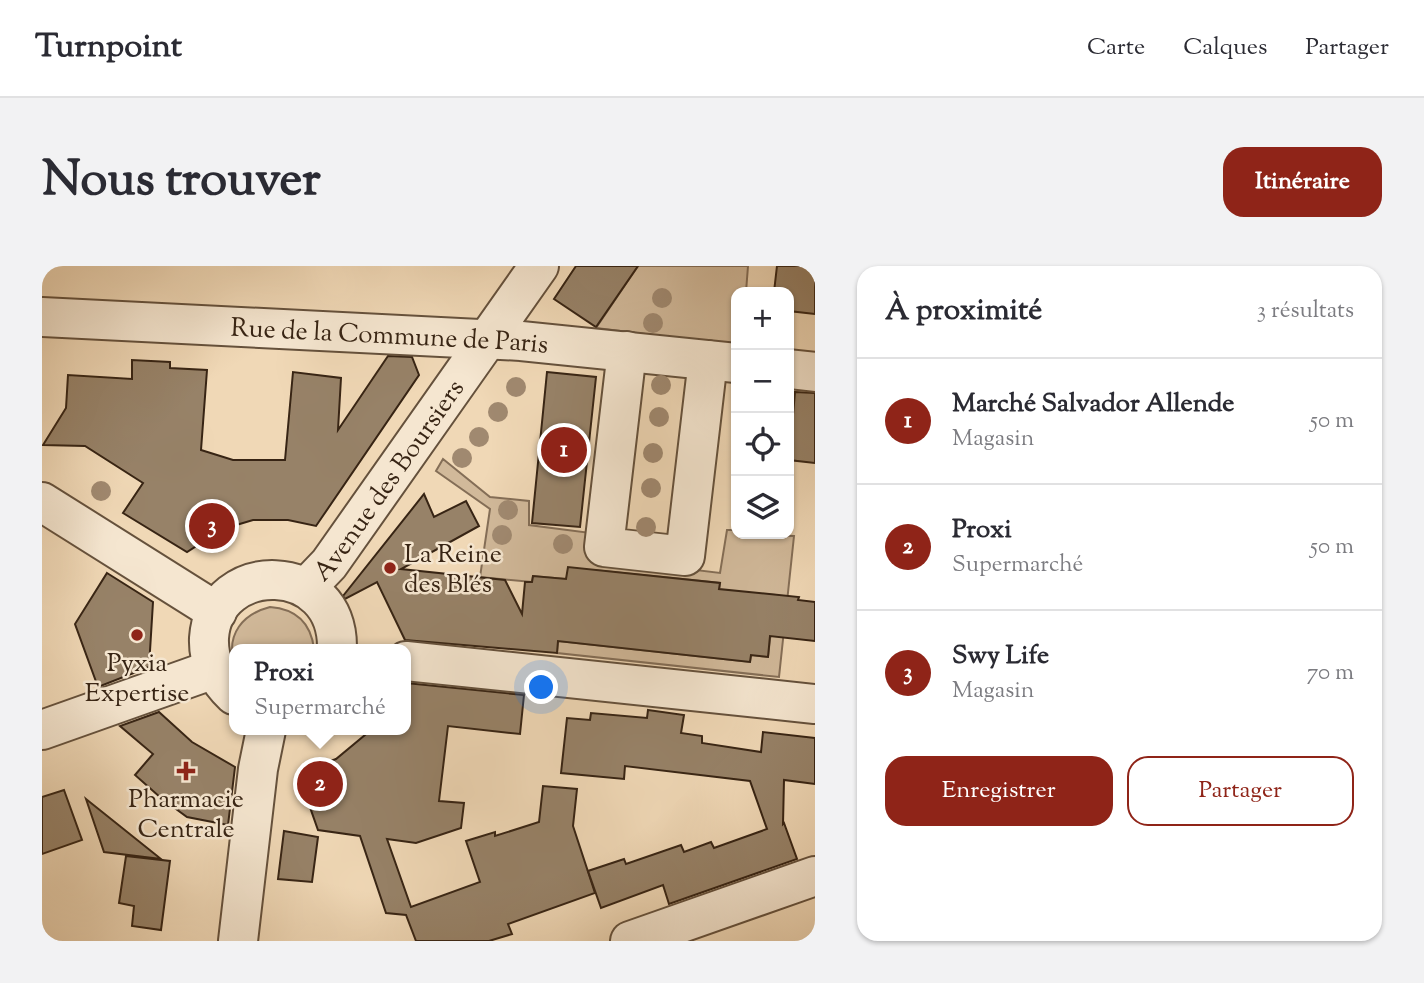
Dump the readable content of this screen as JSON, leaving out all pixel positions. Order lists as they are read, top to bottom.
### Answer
{
  "streets": {
    "street": ["Rue de la Commune de Paris", "Avenue des Boursiers"]
  },
  "crossings": [
    ["Rue de la Commune de Paris", "Avenue des Boursiers"]
  ],
  "places": {
    "other": ["La Reine des Blés", "Pyxia Expertise"],
    "health": ["Pharmacie Centrale"]
  },
  "page": {
    "header": "Turnpoint",
    "nav": ["Carte", "Calques", "Partager"],
    "title": "Nous trouver",
    "buttons": [
      "Itinéraire",
      ["Enregistrer", "Partager"]
    ],
    "heading": ["À proximité", "3 résultats"],
    "map_buttons": ["+", "−"],
    "list": [
      {
        "mark": "1",
        "name": "Marché Salvador Allende",
        "note": "Magasin",
        "value": "50 m"
      },
      {
        "mark": "2",
        "name": "Proxi",
        "note": "Supermarché",
        "value": "50 m"
      },
      {
        "mark": "3",
        "name": "Swy Life",
        "note": "Magasin",
        "value": "70 m"
      }
    ],
    "pins": ["1", "3", "2"],
    "popup": ["Proxi", "Supermarché"]
  }
}
